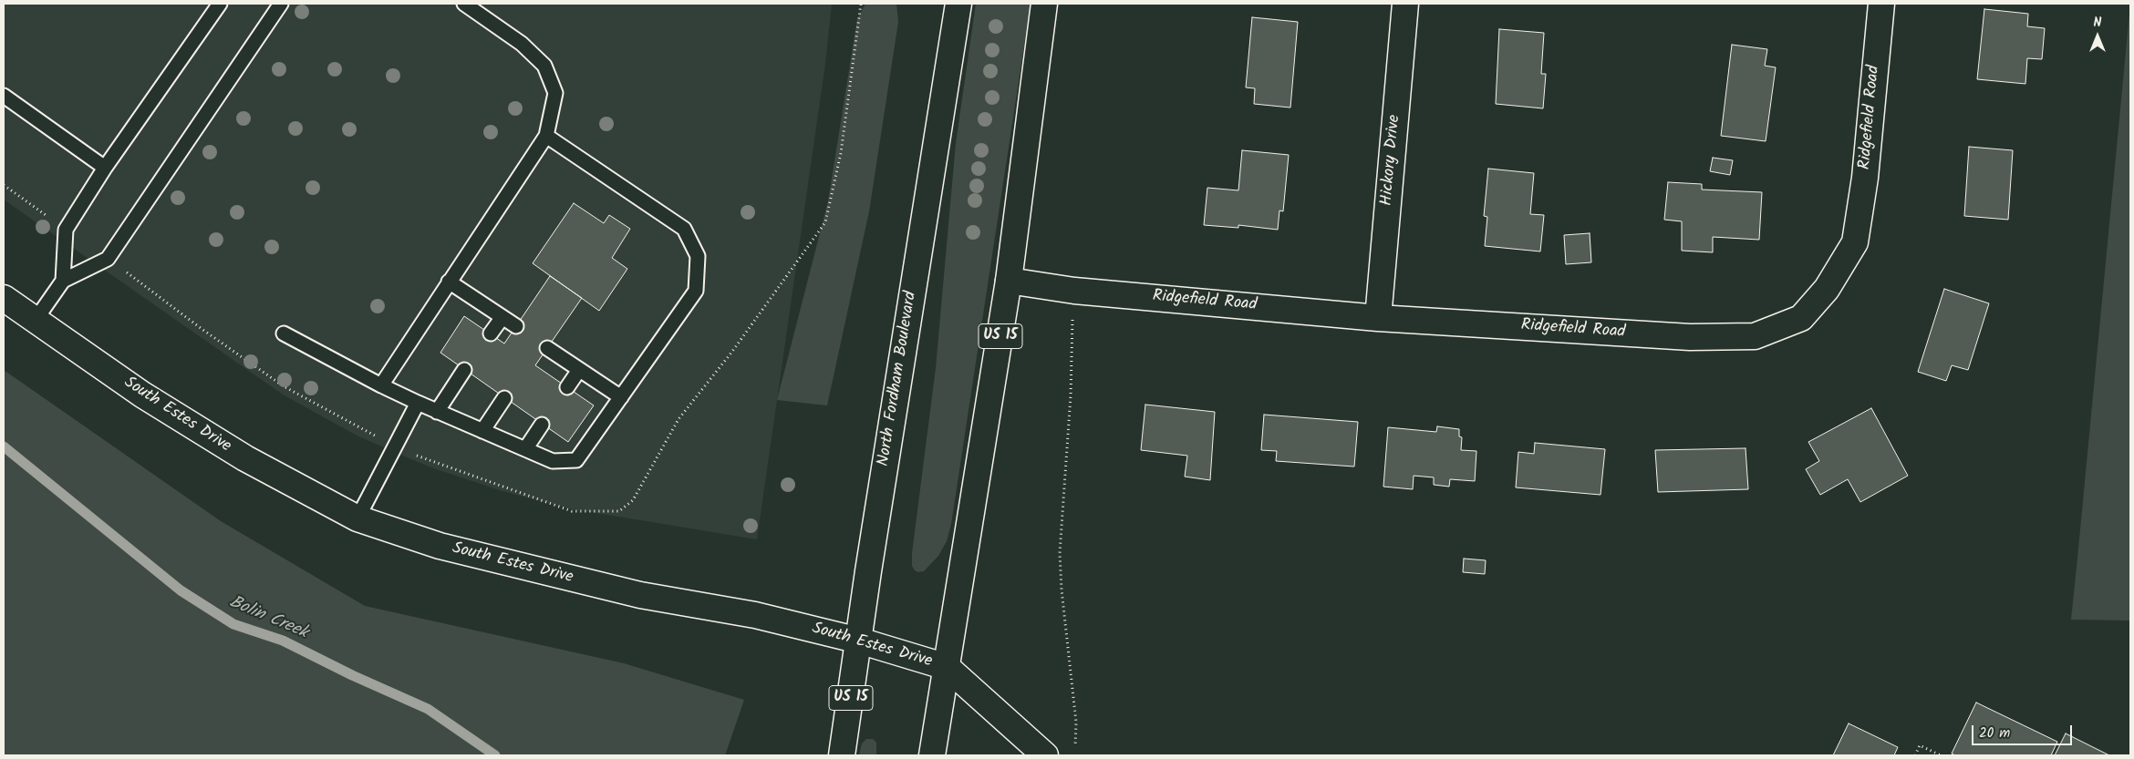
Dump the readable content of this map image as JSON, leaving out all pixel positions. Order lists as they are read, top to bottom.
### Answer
{
  "streets": {
    "main road": [
      "Ridgefield Road",
      "Hickory Drive",
      "US 15",
      "North Fordham Boulevard",
      "South Estes Drive"
    ]
  },
  "crossings": [
    ["Ridgefield Road", "Hickory Drive"],
    ["Ridgefield Road", "US 15"],
    ["US 15", "South Estes Drive"],
    ["North Fordham Boulevard", "South Estes Drive"]
  ],
  "water": ["Bolin Creek"],
  "scale_bar": "20 m",
  "north": "top"
}
